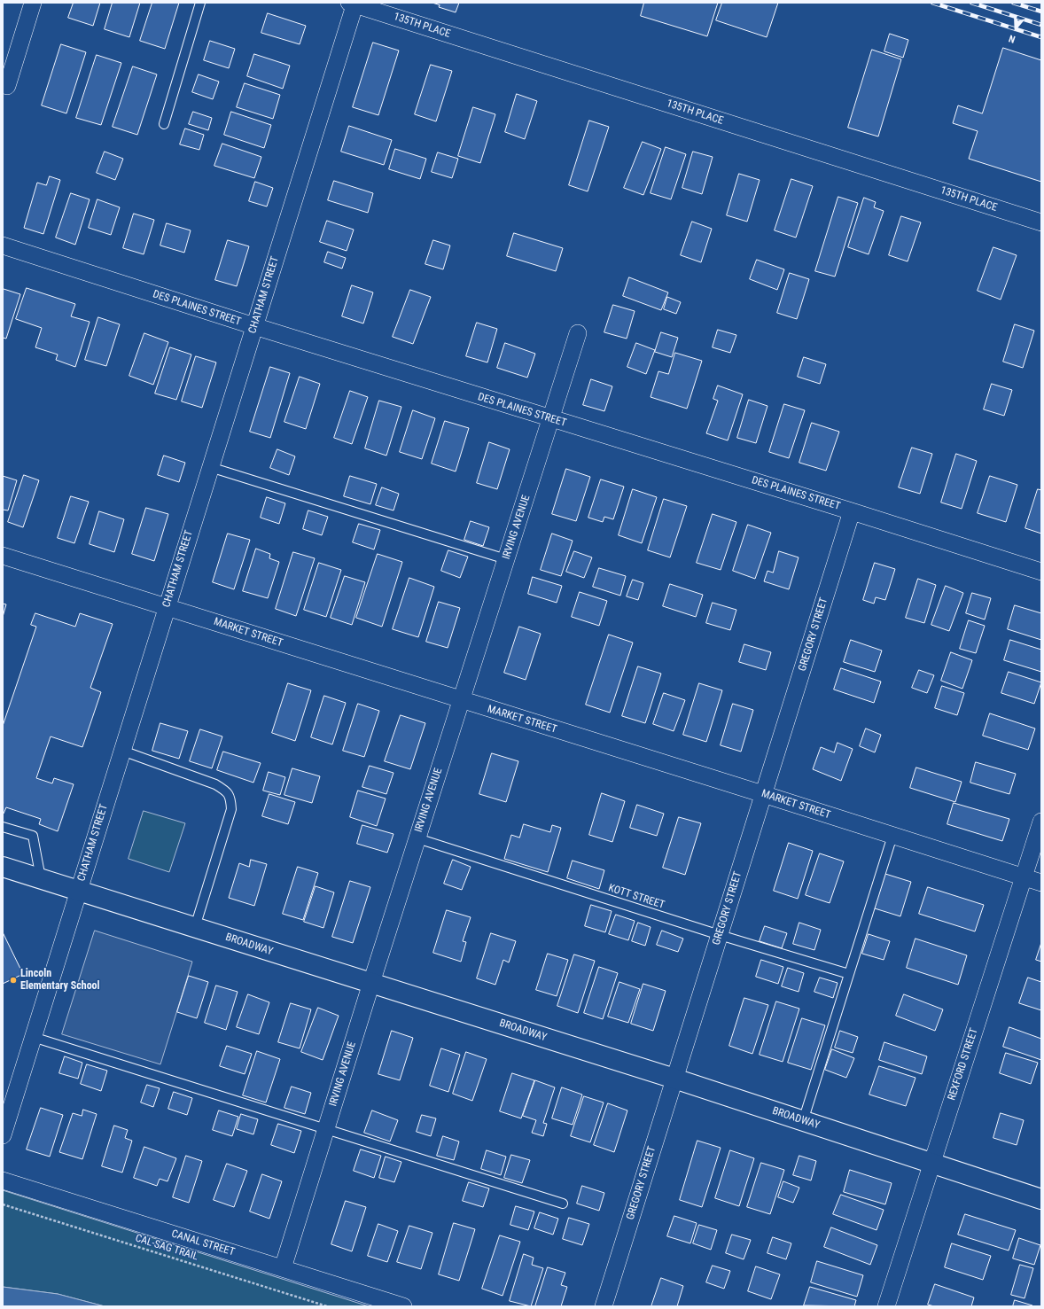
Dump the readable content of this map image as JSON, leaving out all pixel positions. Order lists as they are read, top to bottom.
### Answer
{
  "streets": {
    "street": [
      "135TH PLACE",
      "CHATHAM STREET",
      "DES PLAINES STREET",
      "IRVING AVENUE",
      "MARKET STREET",
      "GREGORY STREET",
      "BROADWAY",
      "REXFORD STREET",
      "CANAL STREET"
    ],
    "lane": ["KOTT STREET"],
    "path": ["CAL-SAG TRAIL"]
  },
  "crossings": [
    ["135TH PLACE", "CHATHAM STREET"],
    ["CHATHAM STREET", "DES PLAINES STREET"],
    ["CHATHAM STREET", "MARKET STREET"],
    ["CHATHAM STREET", "BROADWAY"],
    ["DES PLAINES STREET", "IRVING AVENUE"],
    ["DES PLAINES STREET", "GREGORY STREET"],
    ["IRVING AVENUE", "MARKET STREET"],
    ["IRVING AVENUE", "KOTT STREET"],
    ["IRVING AVENUE", "BROADWAY"],
    ["IRVING AVENUE", "CANAL STREET"],
    ["MARKET STREET", "GREGORY STREET"],
    ["MARKET STREET", "REXFORD STREET"],
    ["GREGORY STREET", "KOTT STREET"],
    ["GREGORY STREET", "BROADWAY"],
    ["BROADWAY", "REXFORD STREET"]
  ],
  "places": ["Lincoln Elementary School"],
  "north": "bottom"
}
